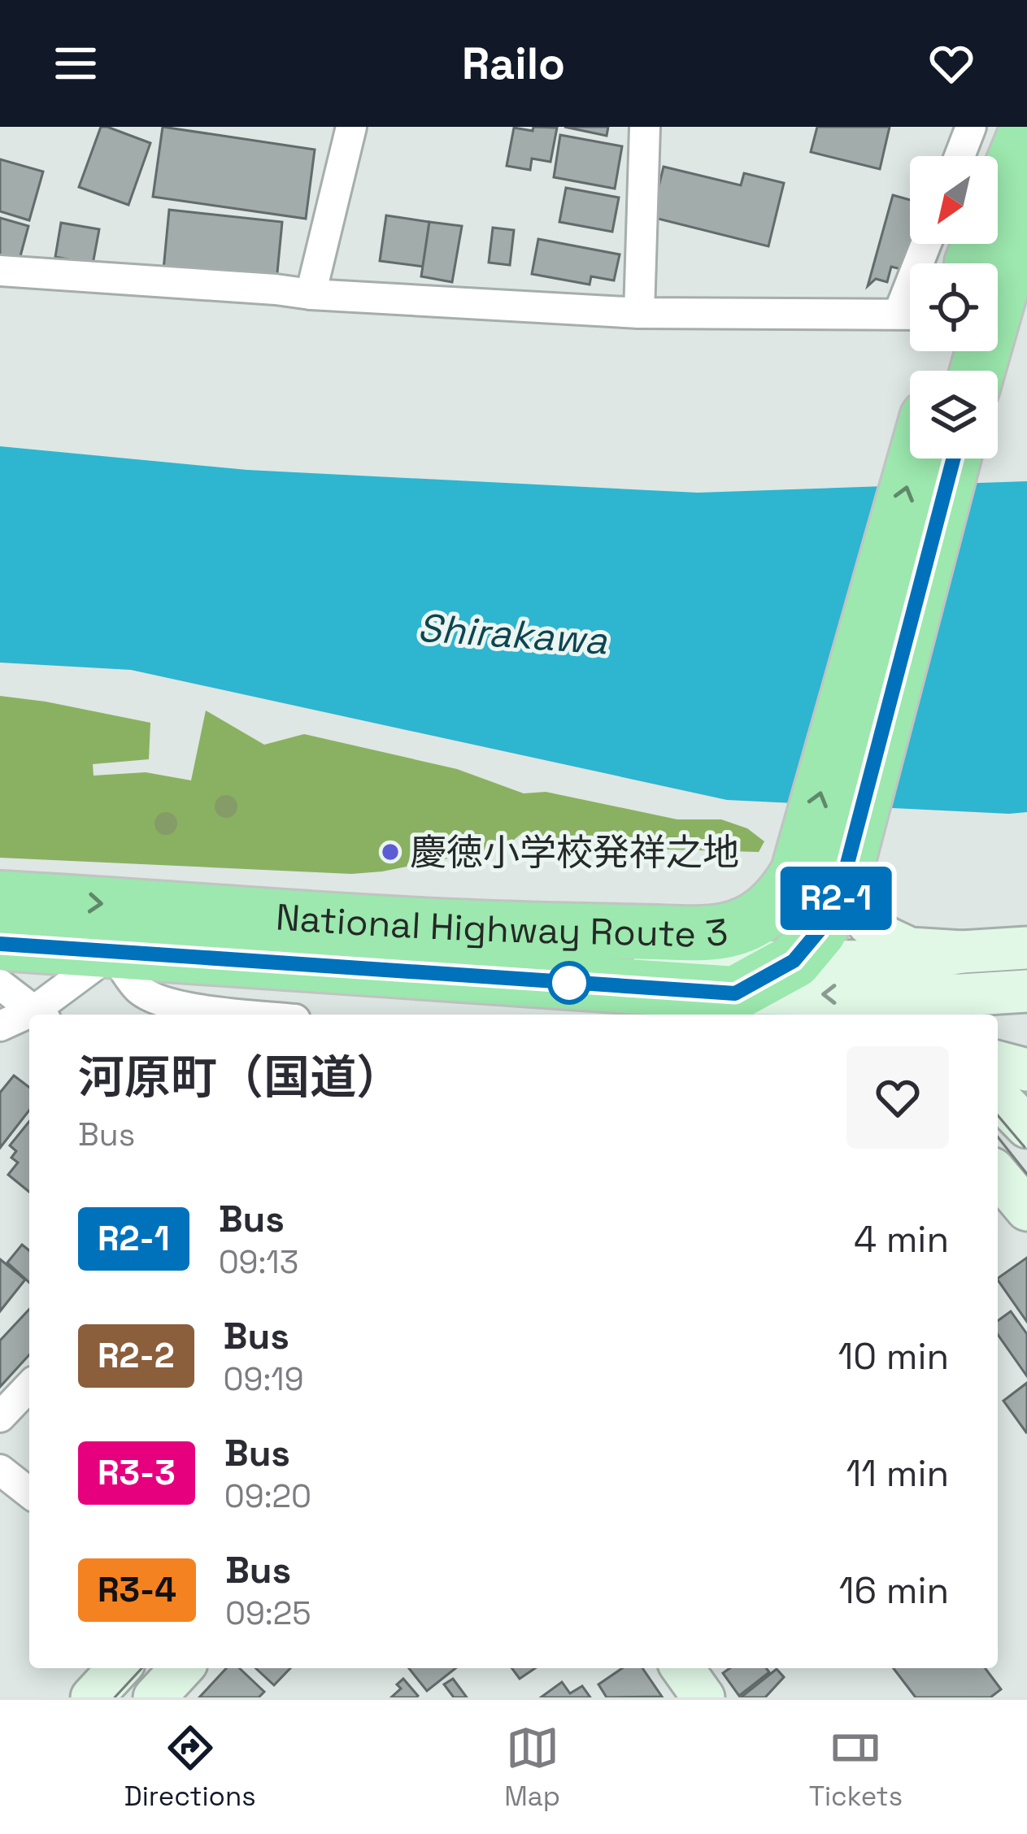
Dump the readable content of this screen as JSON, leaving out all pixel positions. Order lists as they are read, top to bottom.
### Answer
{
  "streets": {
    "highway": ["National Highway Route 3"]
  },
  "water": ["Shirakawa"],
  "places": ["慶徳小学校発祥之地"],
  "lines": ["bus line R2-1"],
  "north": "bottom left",
  "page": {
    "header": "Railo",
    "on_map": "R2-1",
    "heading": ["河原町（国道）", "Bus"],
    "list": [
      {
        "mark": "R2-1",
        "name": "Bus",
        "note": "09:13",
        "value": "4 min"
      },
      {
        "mark": "R2-2",
        "name": "Bus",
        "note": "09:19",
        "value": "10 min"
      },
      {
        "mark": "R3-3",
        "name": "Bus",
        "note": "09:20",
        "value": "11 min"
      },
      {
        "mark": "R3-4",
        "name": "Bus",
        "note": "09:25",
        "value": "16 min"
      }
    ],
    "tabs": ["Directions", "Map", "Tickets"]
  }
}
